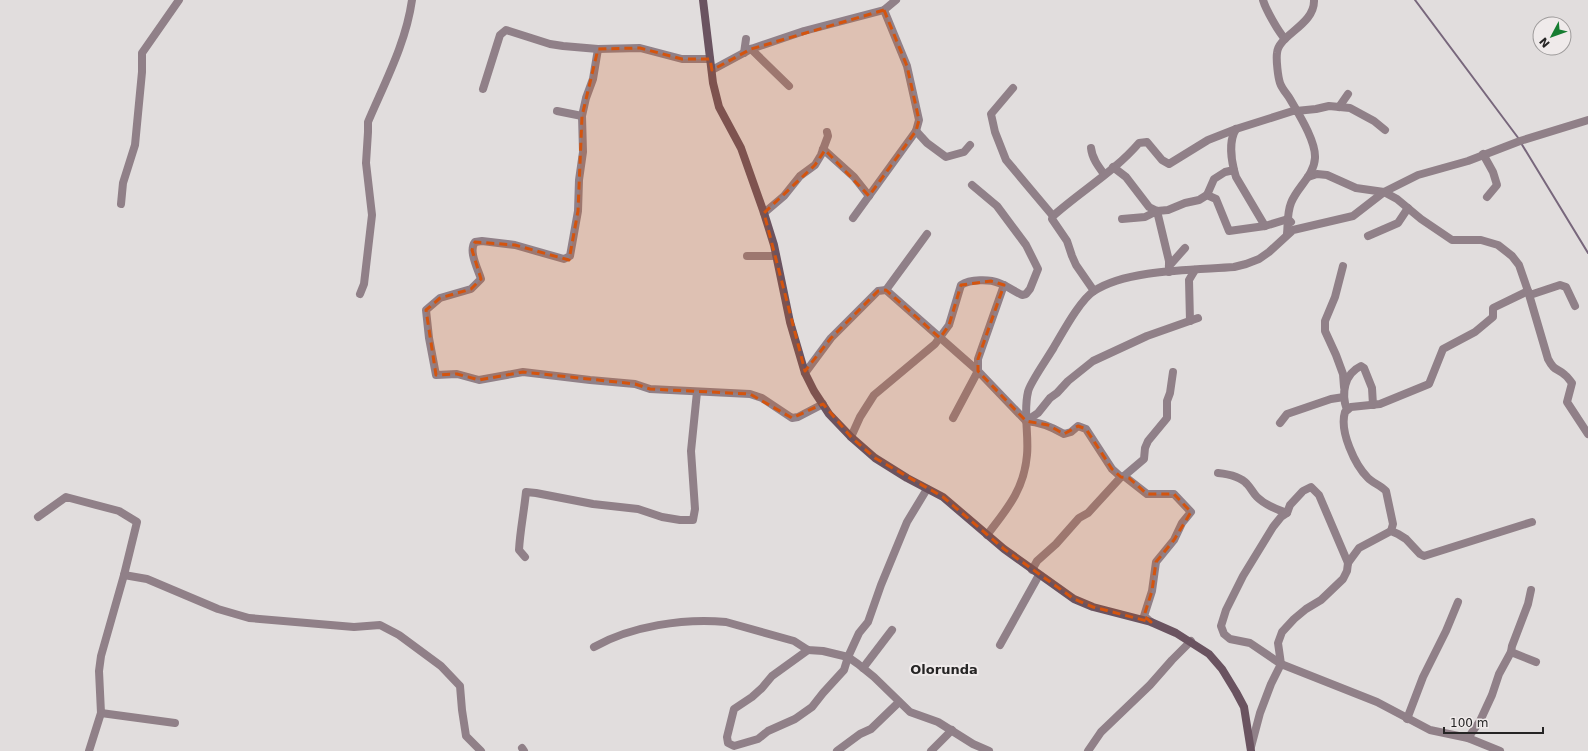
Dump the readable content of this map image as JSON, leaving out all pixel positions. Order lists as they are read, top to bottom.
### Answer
{
  "districts": ["Olorunda"],
  "scale_bar": "100 m",
  "north": "bottom left"
}
